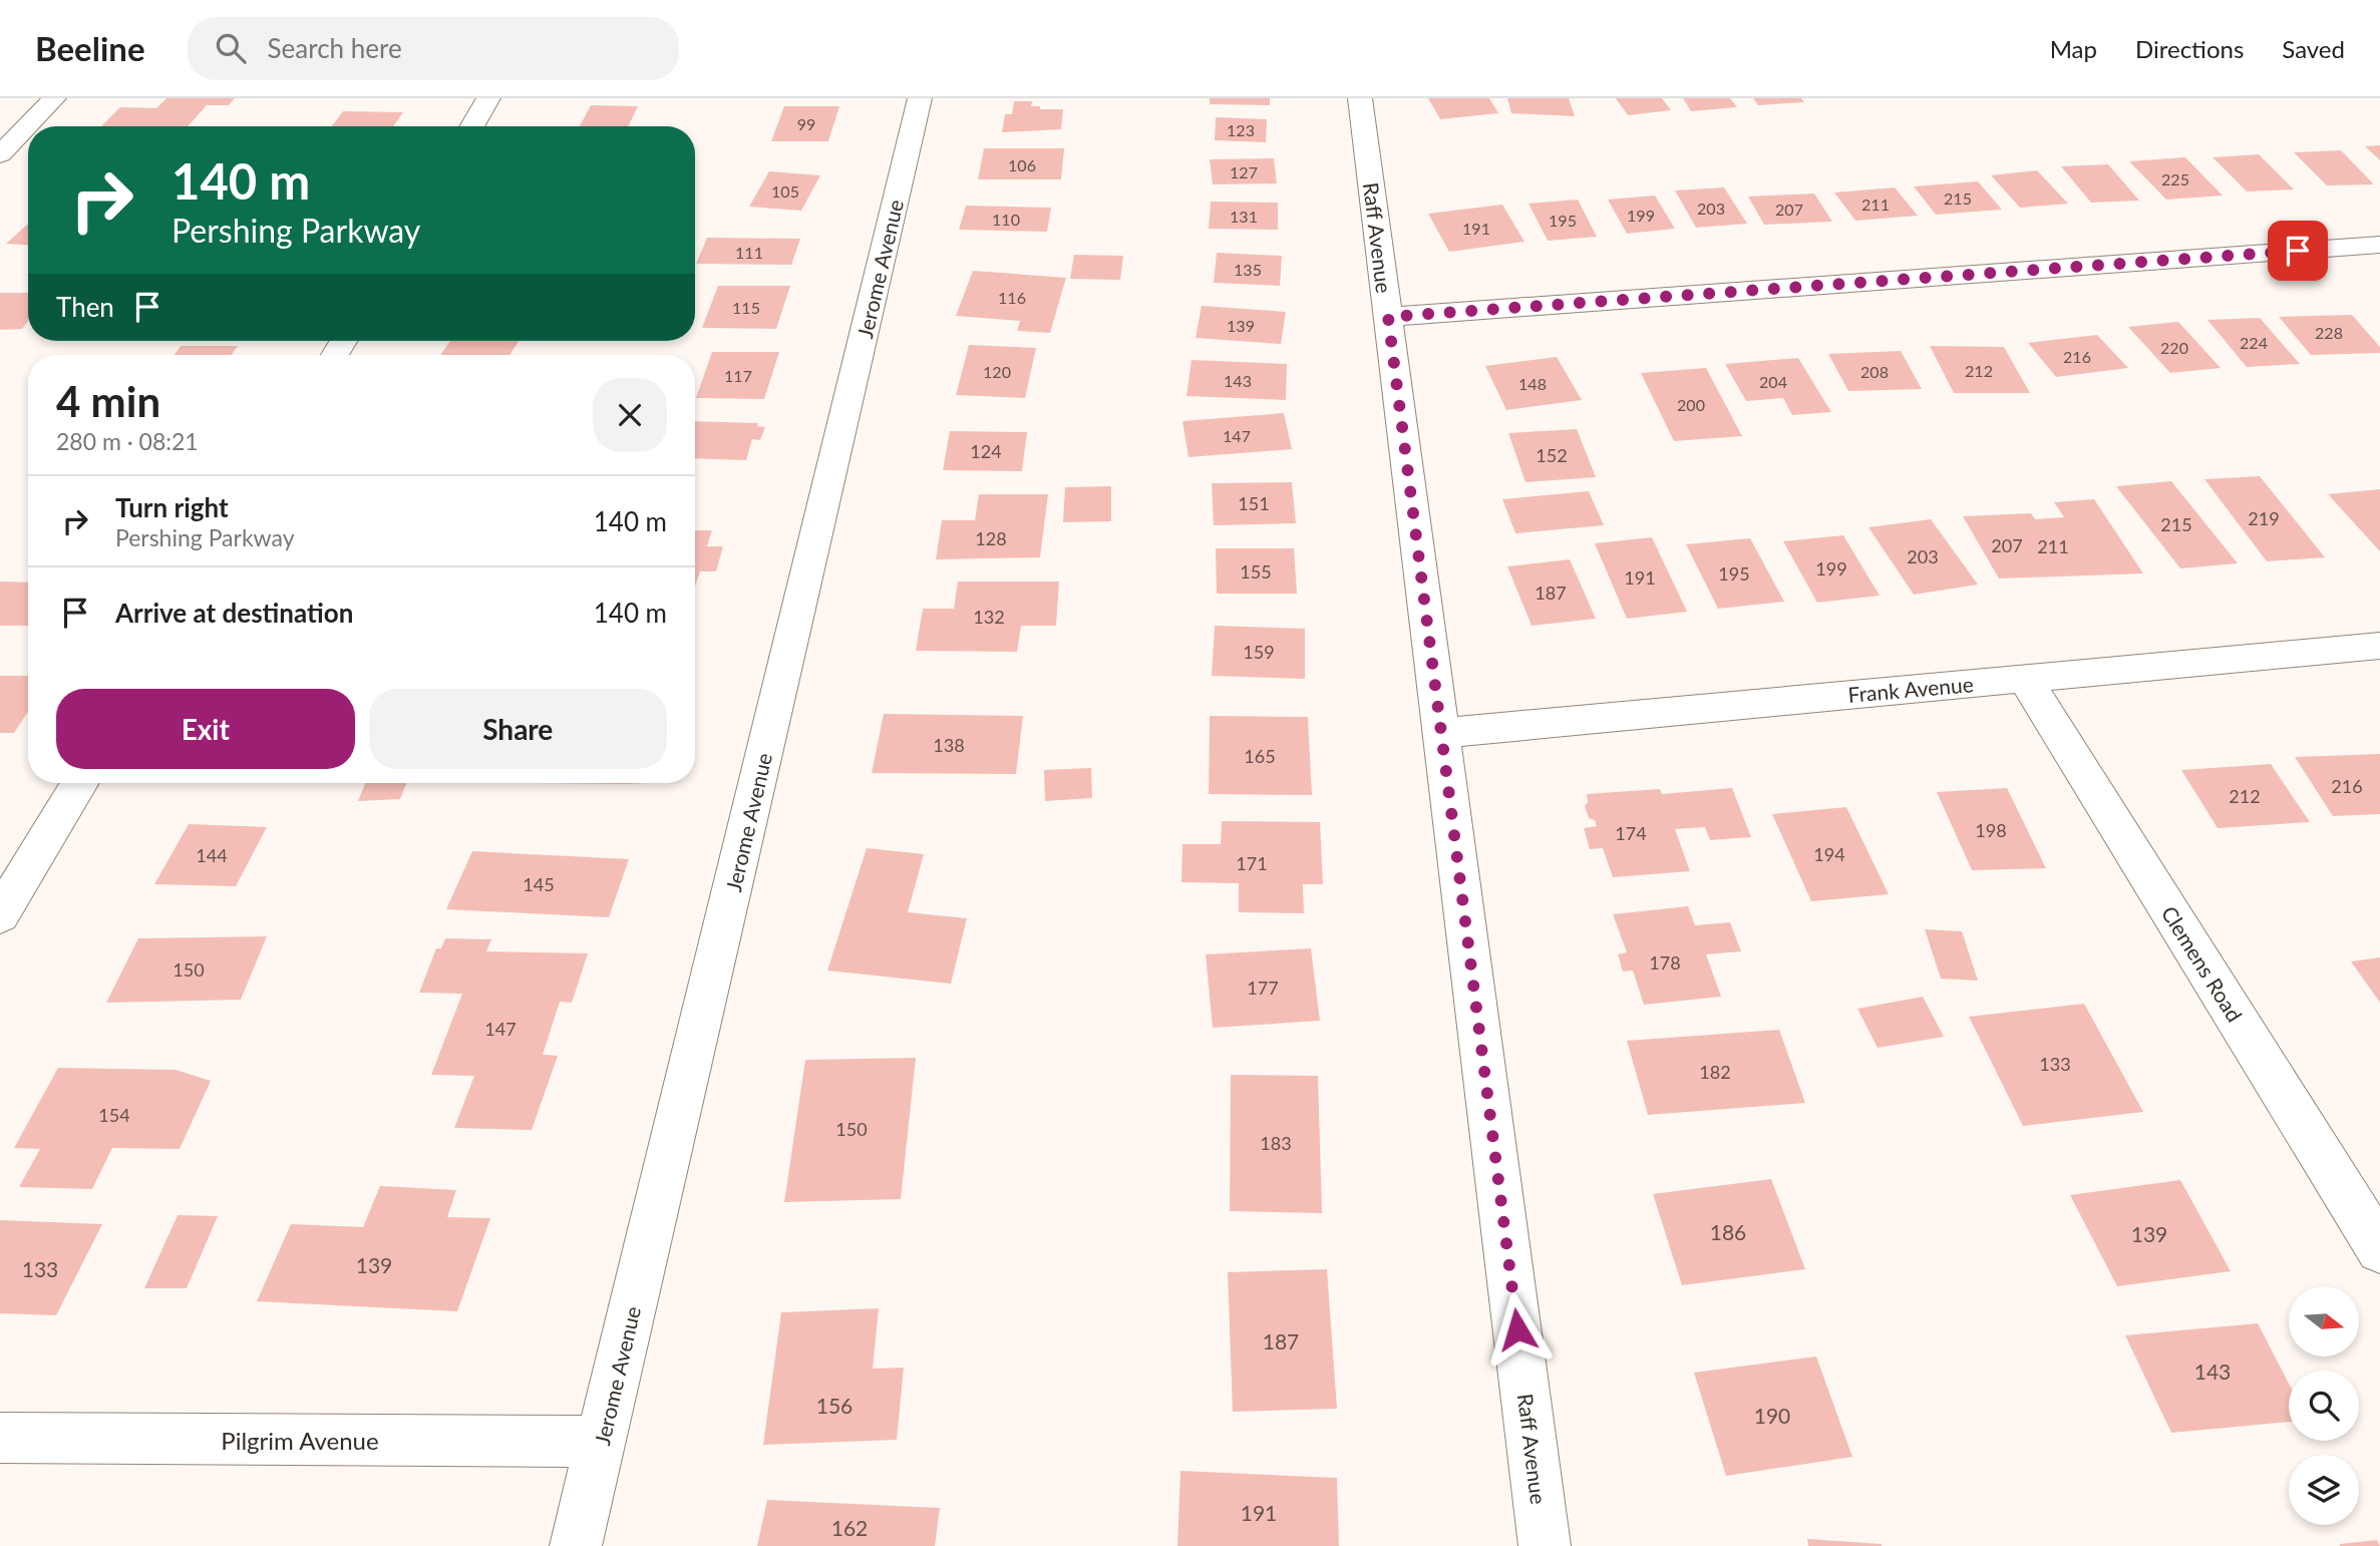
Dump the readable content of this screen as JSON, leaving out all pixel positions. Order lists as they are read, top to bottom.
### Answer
{
  "streets": {
    "street": [
      "Raff Avenue",
      "Jerome Avenue",
      "Frank Avenue",
      "Clemens Road",
      "Pilgrim Avenue"
    ]
  },
  "crossings": [
    ["Raff Avenue", "Frank Avenue"],
    ["Jerome Avenue", "Pilgrim Avenue"],
    ["Frank Avenue", "Clemens Road"]
  ],
  "house_numbers": [
    "99",
    "123",
    "106",
    "127",
    "225",
    "105",
    "215",
    "211",
    "203",
    "207",
    "199",
    "131",
    "110",
    "195",
    "191",
    "111",
    "135",
    "116",
    "115",
    "139",
    "228",
    "224",
    "220",
    "216",
    "212",
    "120",
    "208",
    "117",
    "143",
    "204",
    "148",
    "200",
    "147",
    "124",
    "152",
    "151",
    "219",
    "215",
    "128",
    "207",
    "211",
    "203",
    "199",
    "155",
    "195",
    "191",
    "187",
    "132",
    "159",
    "138",
    "165",
    "216",
    "212",
    "198",
    "174",
    "194",
    "144",
    "171",
    "145",
    "178",
    "150",
    "177",
    "147",
    "133",
    "182",
    "154",
    "150",
    "183",
    "186",
    "139",
    "139",
    "133",
    "187",
    "143",
    "156",
    "190",
    "191",
    "162"
  ],
  "north": "right",
  "page": {
    "header": "Beeline",
    "search": "Search here",
    "nav": ["Map", "Directions", "Saved"],
    "turn": ["140 m", "Pershing Parkway"],
    "then": "Then",
    "heading": ["4 min", "280 m · 08:21"],
    "list": [
      {
        "name": "Turn right",
        "note": "Pershing Parkway",
        "value": "140 m"
      },
      {
        "name": "Arrive at destination",
        "value": "140 m"
      }
    ],
    "buttons": ["Exit", "Share"]
  }
}
